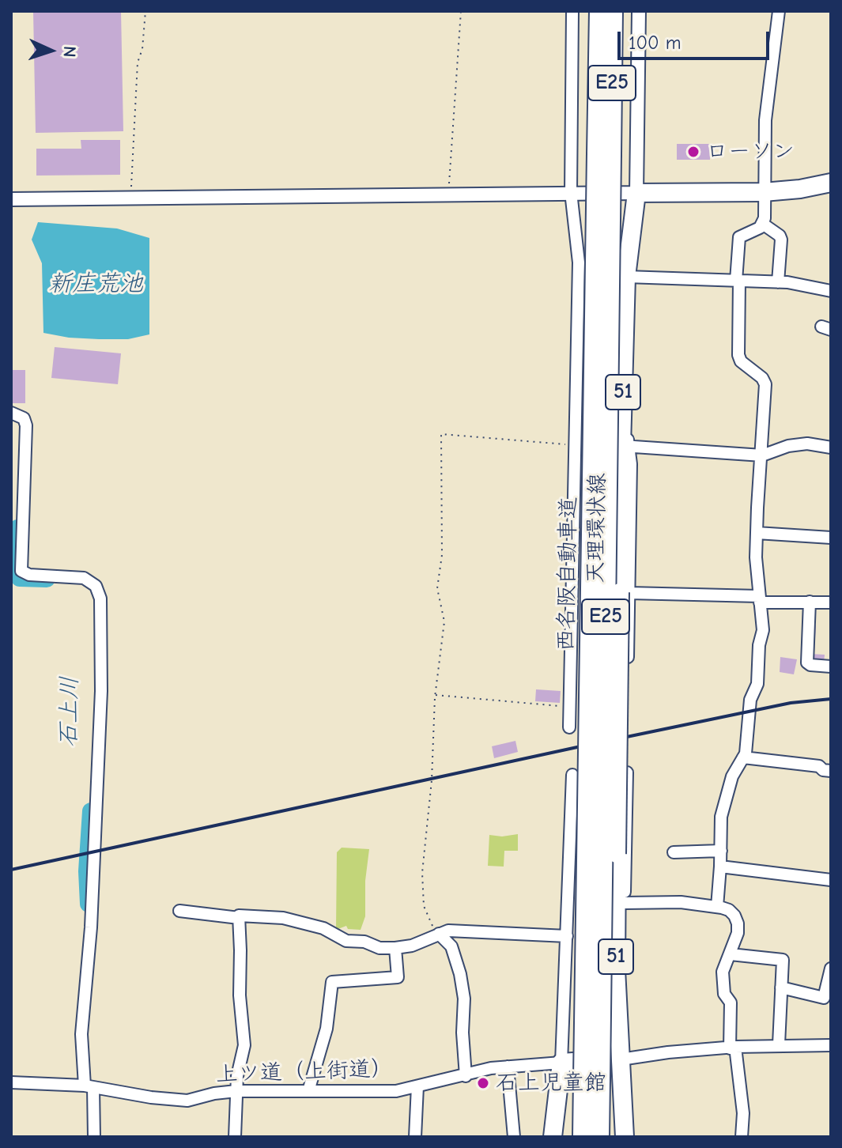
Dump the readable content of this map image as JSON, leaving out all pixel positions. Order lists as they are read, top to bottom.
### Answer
{
  "streets": {
    "highway": ["E25", "西名阪自動車道"],
    "main road": ["51", "天理環状線"],
    "street": ["上ツ道（上街道）"]
  },
  "water": ["新庄荒池", "石上川"],
  "places": ["ローソン", "石上児童館"],
  "scale_bar": "100 m",
  "north": "right"
}
